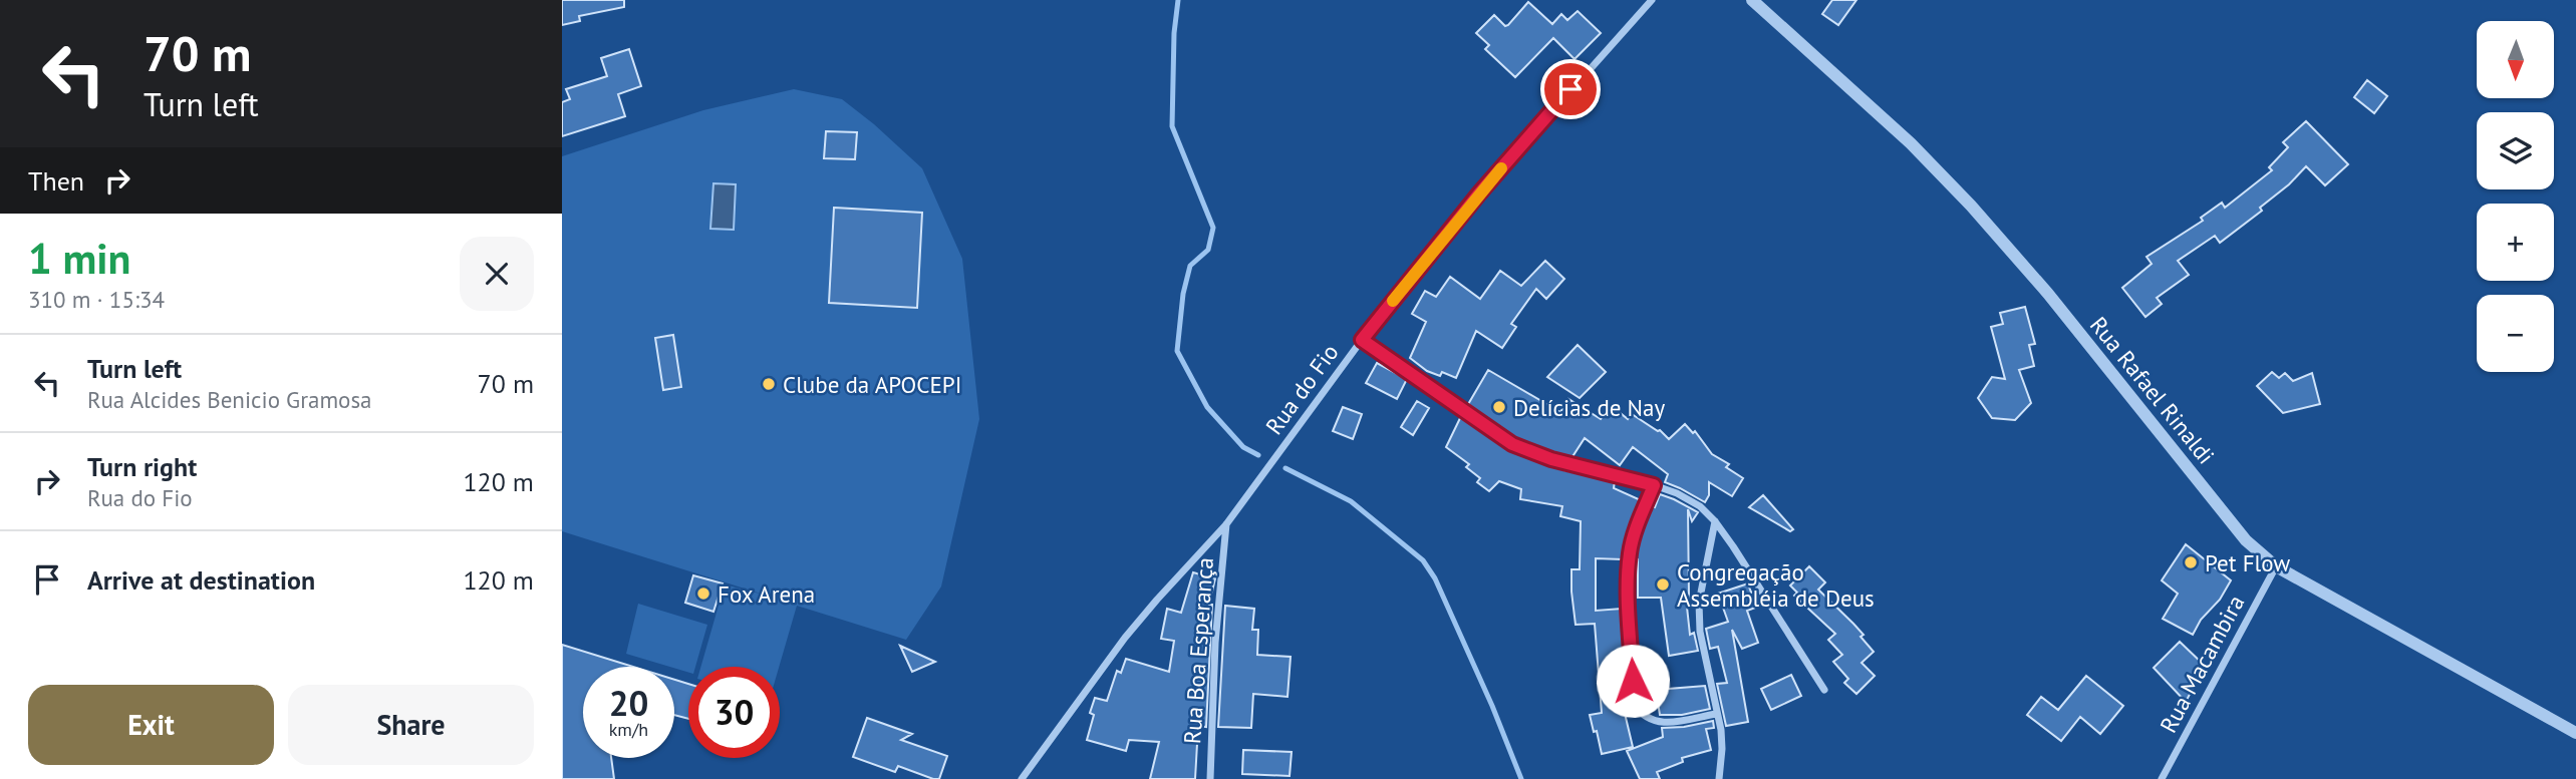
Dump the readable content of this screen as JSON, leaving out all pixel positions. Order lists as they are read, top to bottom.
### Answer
{
  "streets": {
    "street": [
      "Rua do Fio",
      "Rua Rafael Rinaldi",
      "Rua Boa Esperança",
      "Rua Macambira"
    ]
  },
  "crossings": [
    ["Rua do Fio", "Rua Boa Esperança"],
    ["Rua Rafael Rinaldi", "Rua Macambira"]
  ],
  "places": [
    "Clube da APOCEPI",
    "Delícias de Nay",
    "Pet Flow",
    "Congregação Assembléia de Deus",
    "Fox Arena"
  ],
  "north": "bottom",
  "page": {
    "turn": ["70 m", "Turn left"],
    "map_buttons": ["+", "−"],
    "then": "Then",
    "heading": ["1 min", "310 m · 15:34"],
    "list": [
      {
        "name": "Turn left",
        "note": "Rua Alcides Benicio Gramosa",
        "value": "70 m"
      },
      {
        "name": "Turn right",
        "note": "Rua do Fio",
        "value": "120 m"
      },
      {
        "name": "Arrive at destination",
        "value": "120 m"
      }
    ],
    "speed": "20 km/h",
    "limit": "30",
    "buttons": ["Exit", "Share"]
  }
}
